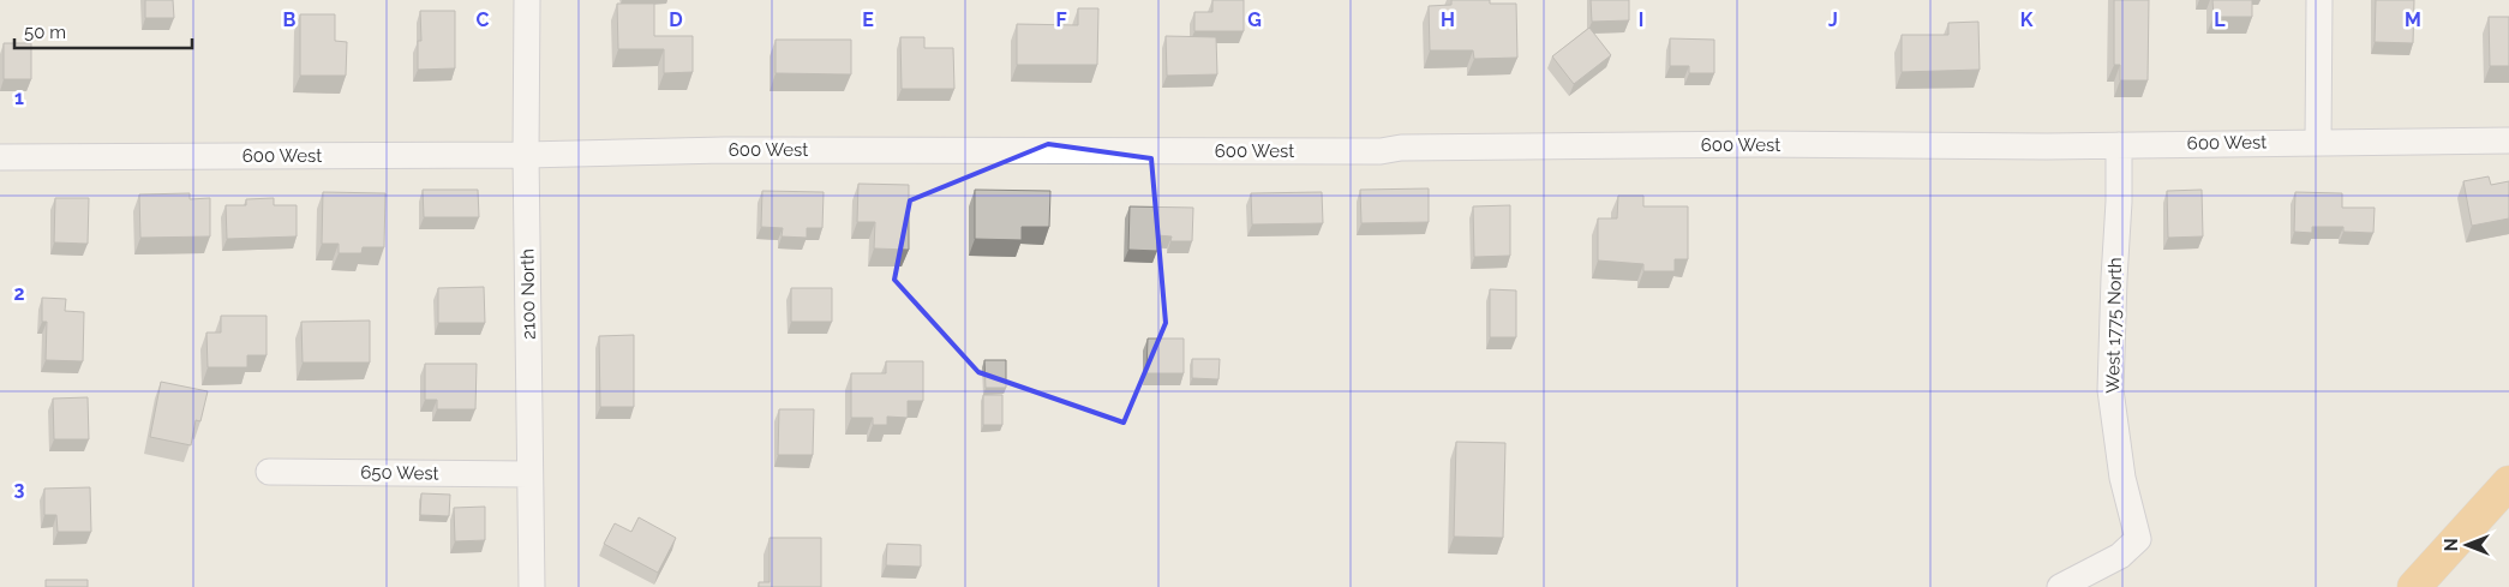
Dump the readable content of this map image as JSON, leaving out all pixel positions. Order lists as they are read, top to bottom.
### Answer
{
  "streets": {
    "street": [
      "600 West",
      "2100 North",
      "West 1775 North",
      "650 West"
    ]
  },
  "crossings": [
    ["600 West", "2100 North"],
    ["600 West", "West 1775 North"],
    ["2100 North", "650 West"]
  ],
  "scale_bar": "50 m",
  "north": "left",
  "grid": {
    "columns": [
      "B",
      "C",
      "D",
      "E",
      "F",
      "G",
      "H",
      "I",
      "J",
      "K",
      "L",
      "M"
    ],
    "rows": ["1", "2", "3"]
  }
}
